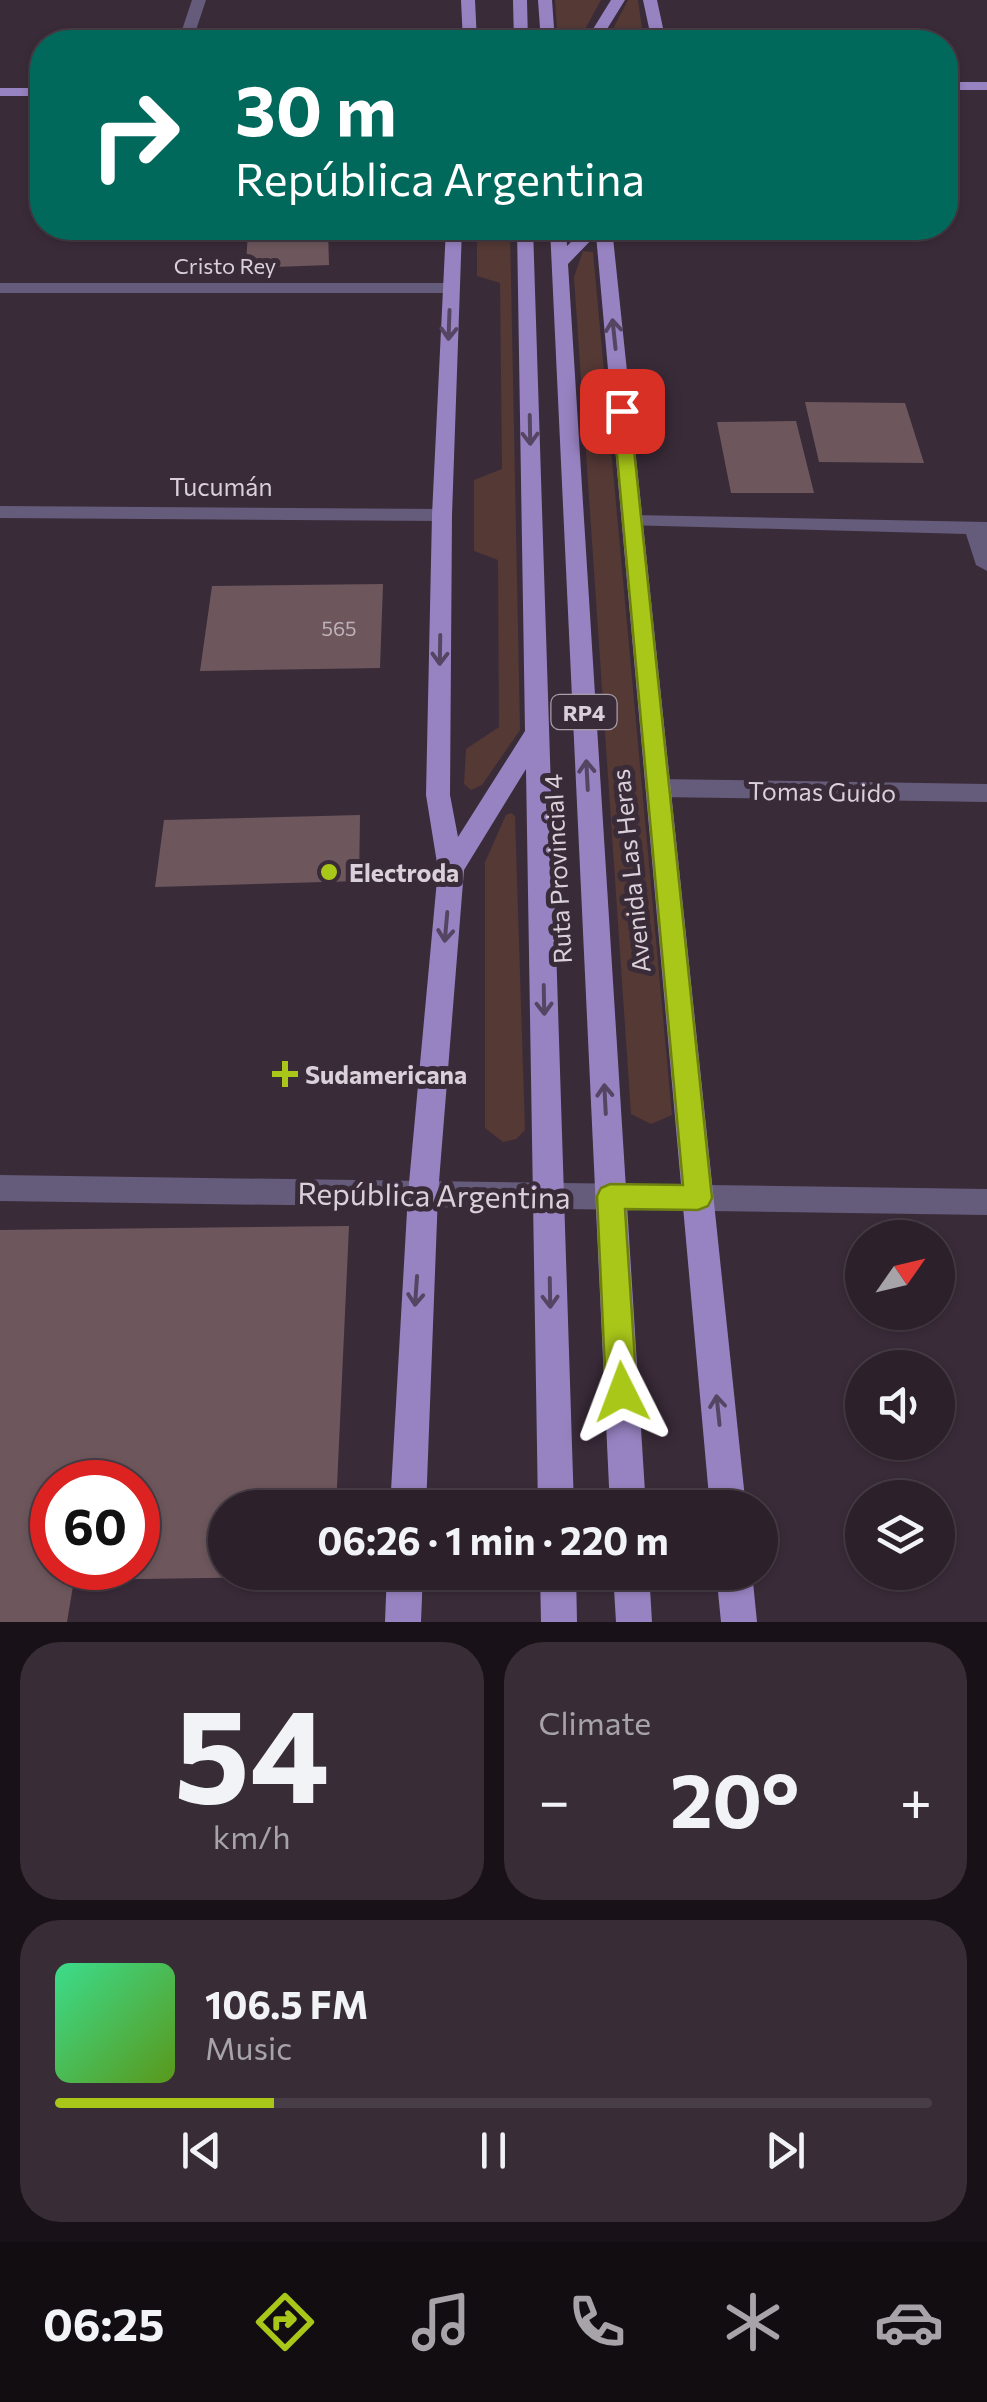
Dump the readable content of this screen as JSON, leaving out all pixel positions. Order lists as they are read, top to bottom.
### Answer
{
  "streets": {
    "main road": ["RP4", "Ruta Provincial 4", "Avenida Las Heras"],
    "street": [
      "Cristo Rey",
      "Tucumán",
      "Tomas Guido",
      "República Argentina"
    ]
  },
  "crossings": [
    ["Tomas Guido", "Avenida Las Heras"],
    ["Ruta Provincial 4", "República Argentina"],
    ["Avenida Las Heras", "República Argentina"]
  ],
  "places": {
    "other": ["Electroda"],
    "health": ["Sudamericana"]
  },
  "house_numbers": ["565"],
  "north": "top right",
  "page": {
    "turn": ["30 m", "República Argentina"],
    "limit": "60",
    "trip": "06:26 · 1 min · 220 m",
    "tile": [
      ["54", "km/h"],
      "Climate"
    ],
    "heat": ["−", "20°", "+"],
    "song": ["106.5 FM", "Music"],
    "tabs": "06:25"
  }
}
